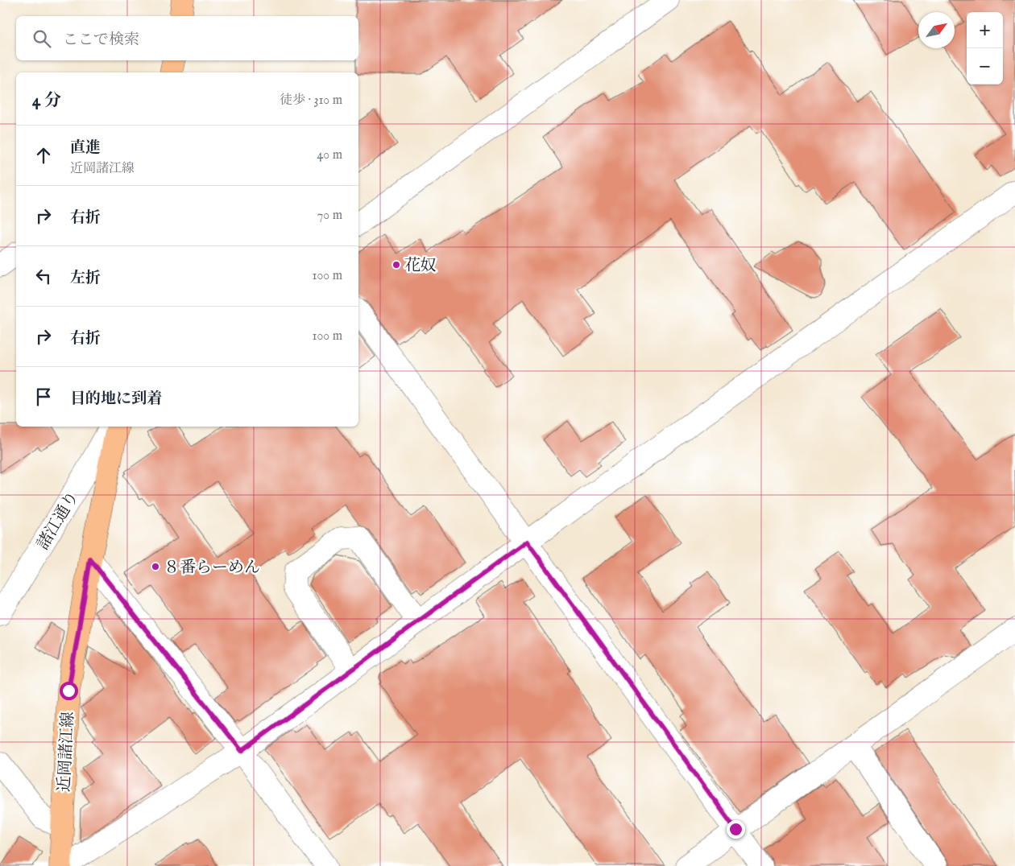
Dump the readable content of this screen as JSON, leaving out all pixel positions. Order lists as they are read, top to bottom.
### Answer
{
  "streets": {
    "main road": ["近岡諸江線"],
    "street": ["諸江通り"]
  },
  "places": ["花奴", "８番らーめん"],
  "north": "top right",
  "page": {
    "map_buttons": ["+", "−"],
    "search": "ここで検索",
    "heading": ["4 分", "徒歩 · 310 m"],
    "list": [
      ["直進", "近岡諸江線", "40 m"],
      ["右折", "70 m"],
      ["左折", "100 m"],
      ["右折", "100 m"],
      "目的地に到着"
    ]
  }
}
